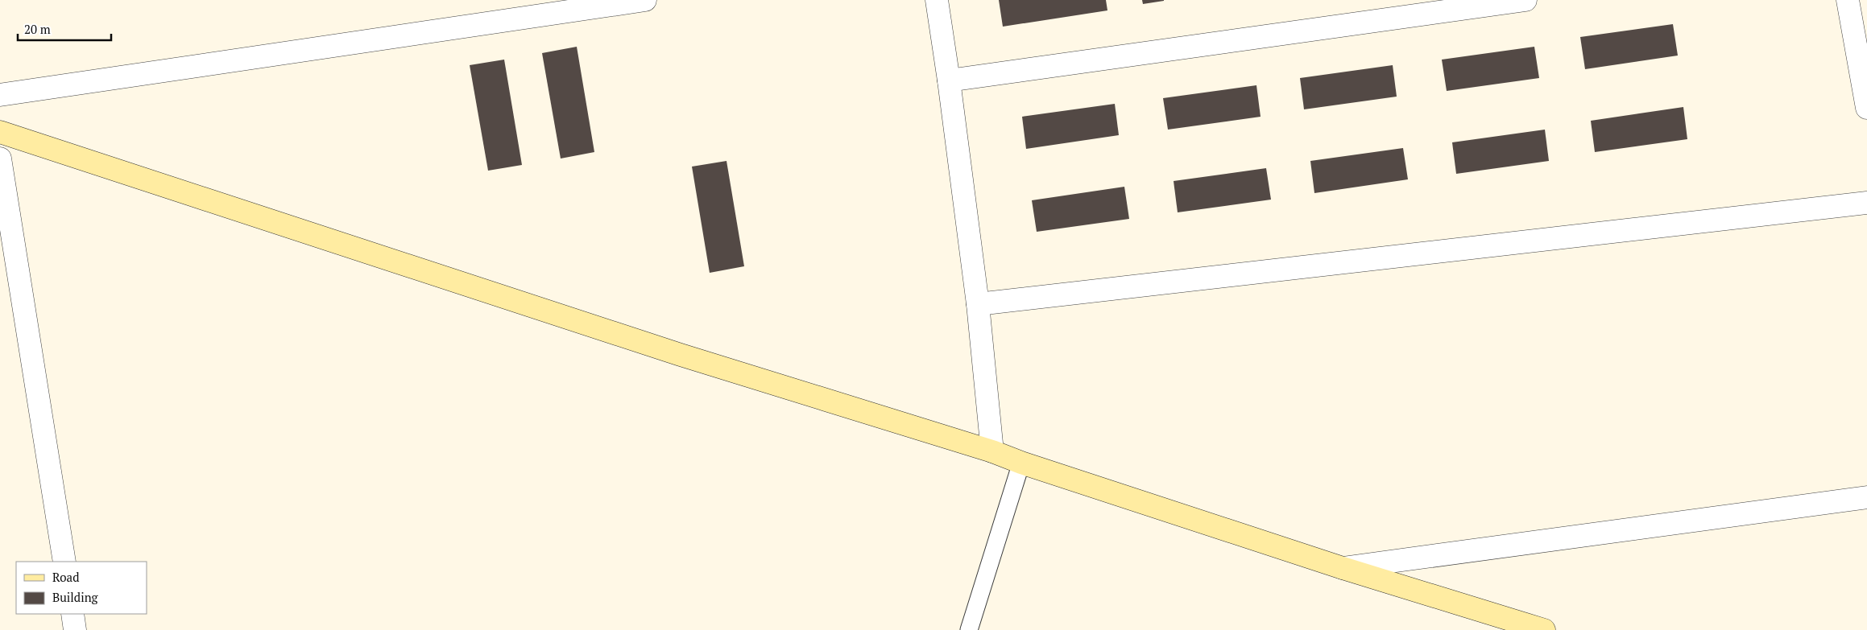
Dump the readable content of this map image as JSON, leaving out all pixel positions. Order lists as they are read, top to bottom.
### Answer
{
  "legend": ["Road", "Building"],
  "scale_bar": "20 m"
}
